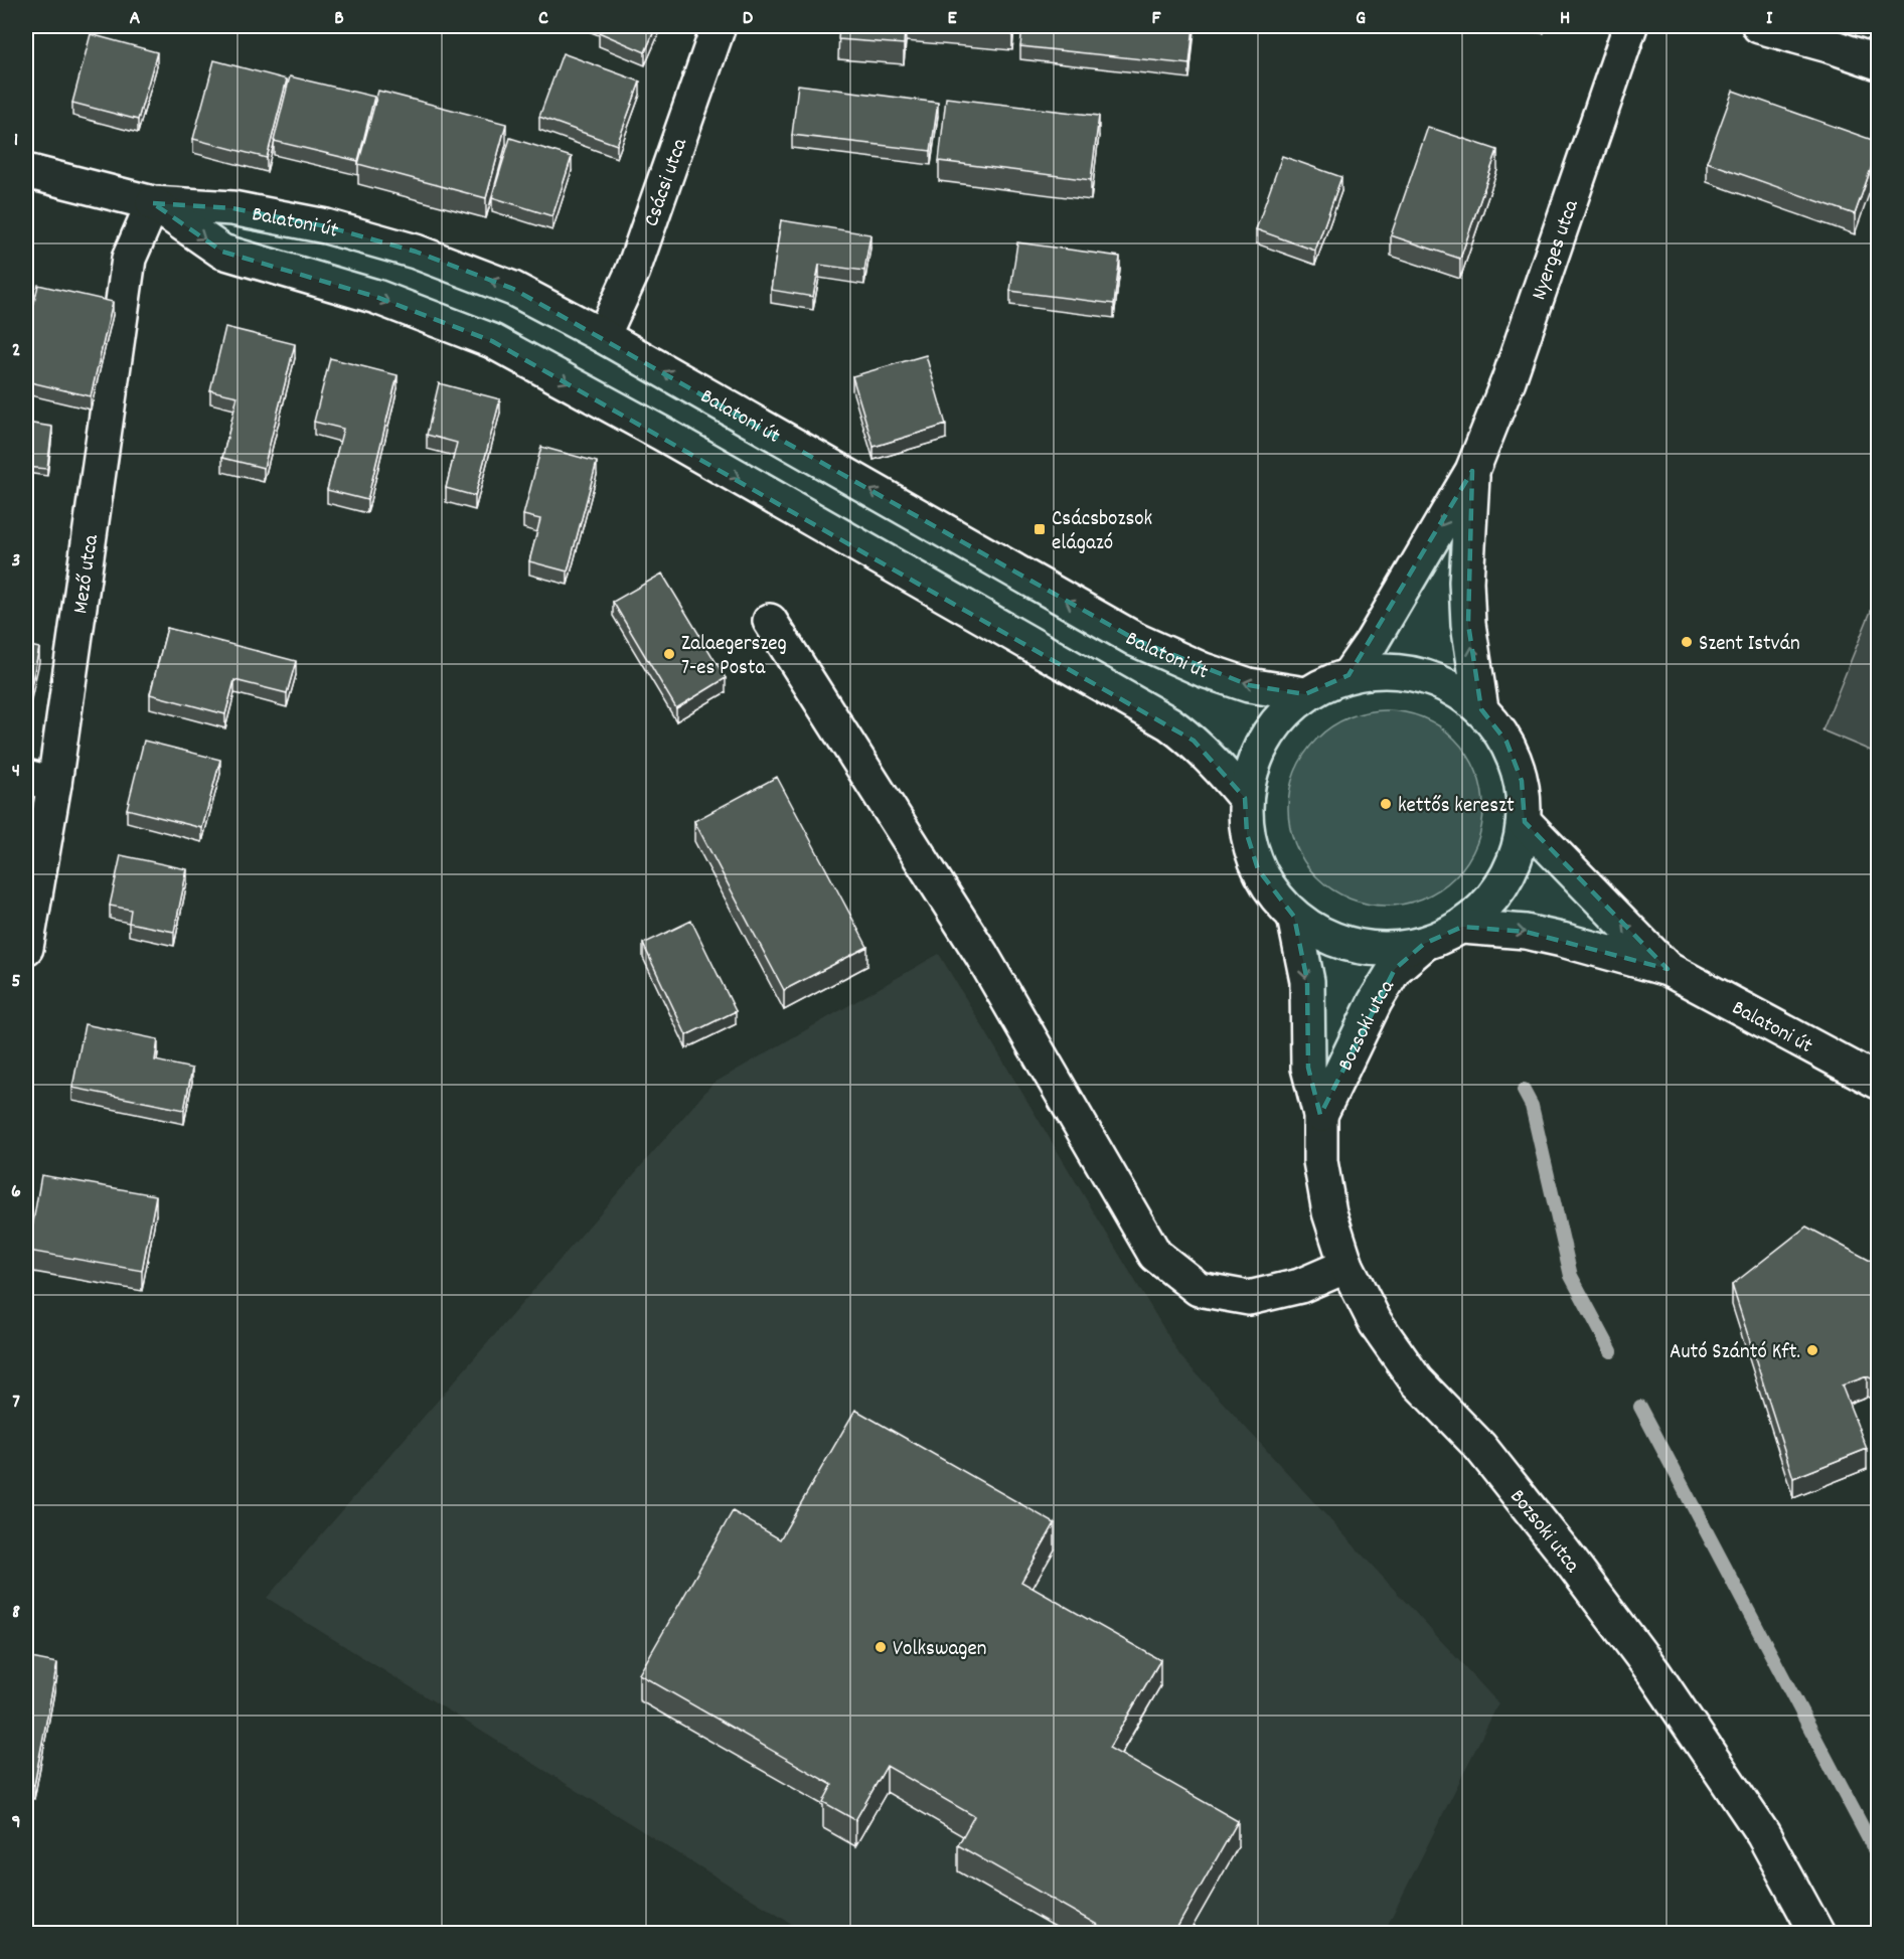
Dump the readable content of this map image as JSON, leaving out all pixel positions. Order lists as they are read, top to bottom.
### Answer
{
  "streets": {
    "main road": [
      "Csácsi utca",
      "Balatoni út",
      "Nyerges utca",
      "Mező utca",
      "Bozsoki utca"
    ]
  },
  "crossings": [
    ["Csácsi utca", "Balatoni út"],
    ["Balatoni út", "Mező utca"]
  ],
  "places": {
    "transit": ["Csácsbozsok elágazó"],
    "other": [
      "Szent István",
      "Zalaegerszeg 7-es Posta",
      "kettős kereszt",
      "Autó Szántó Kft.",
      "Volkswagen"
    ]
  },
  "grid": {
    "columns": [
      "A",
      "B",
      "C",
      "D",
      "E",
      "F",
      "G",
      "H",
      "I"
    ],
    "rows": [
      "1",
      "2",
      "3",
      "4",
      "5",
      "6",
      "7",
      "8",
      "9"
    ]
  }
}
